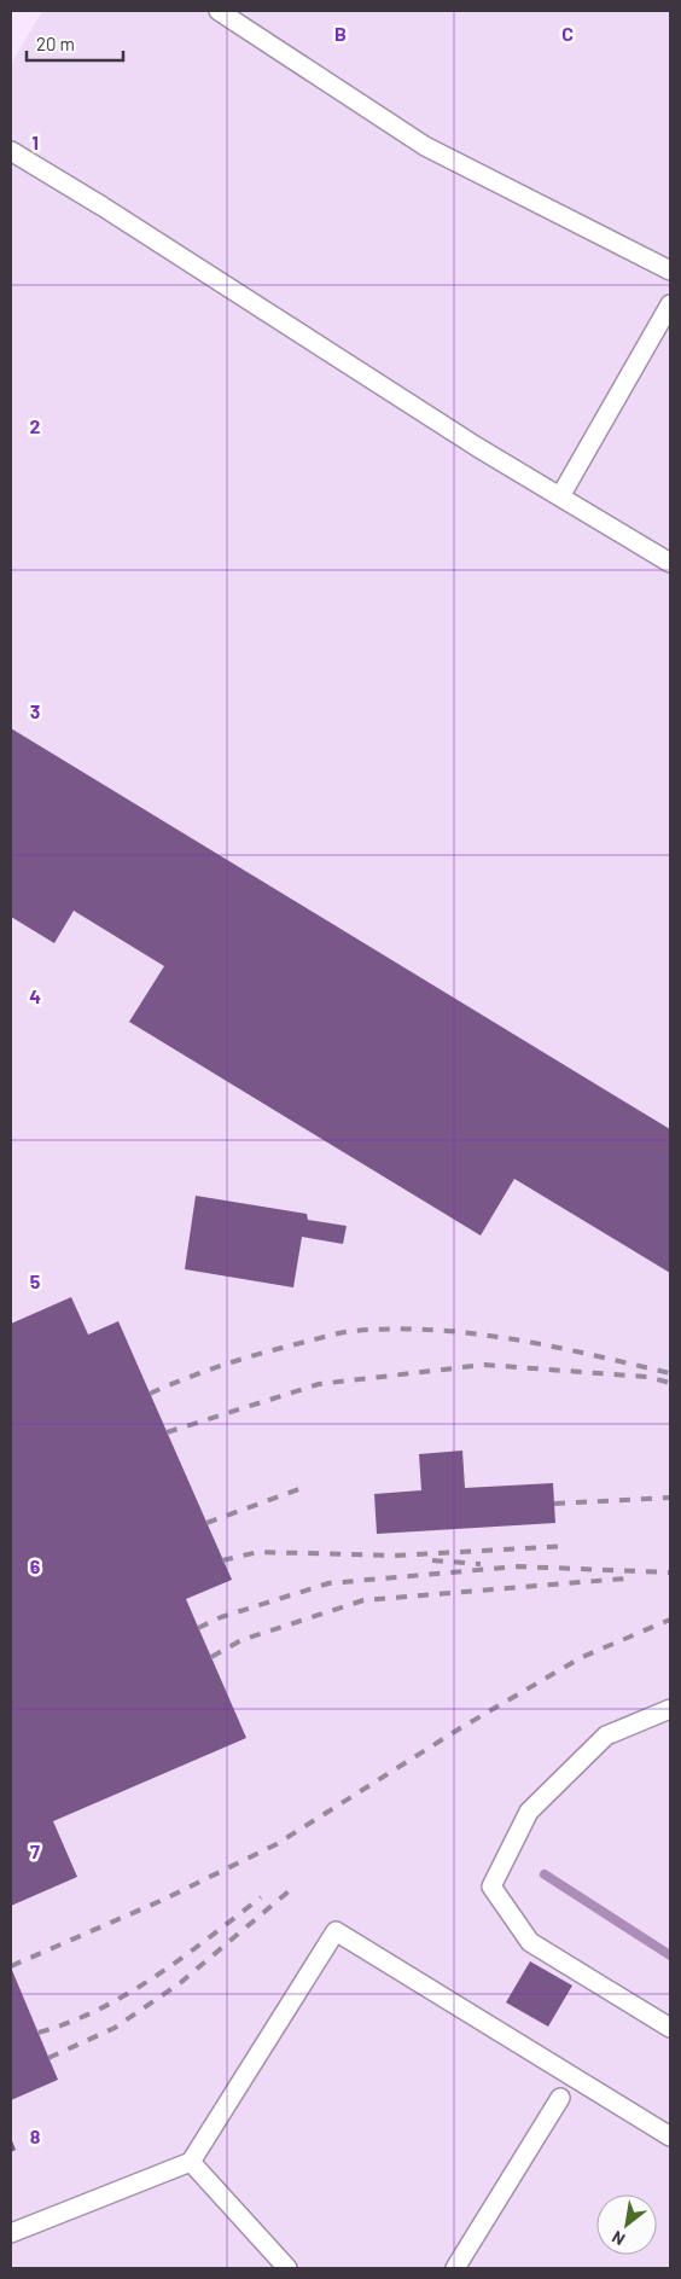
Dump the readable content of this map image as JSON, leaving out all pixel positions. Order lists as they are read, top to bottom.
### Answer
{
  "scale_bar": "20 m",
  "north": "bottom left",
  "grid": {
    "columns": ["B", "C"],
    "rows": [
      "1",
      "2",
      "3",
      "4",
      "5",
      "6",
      "7",
      "8"
    ]
  }
}
